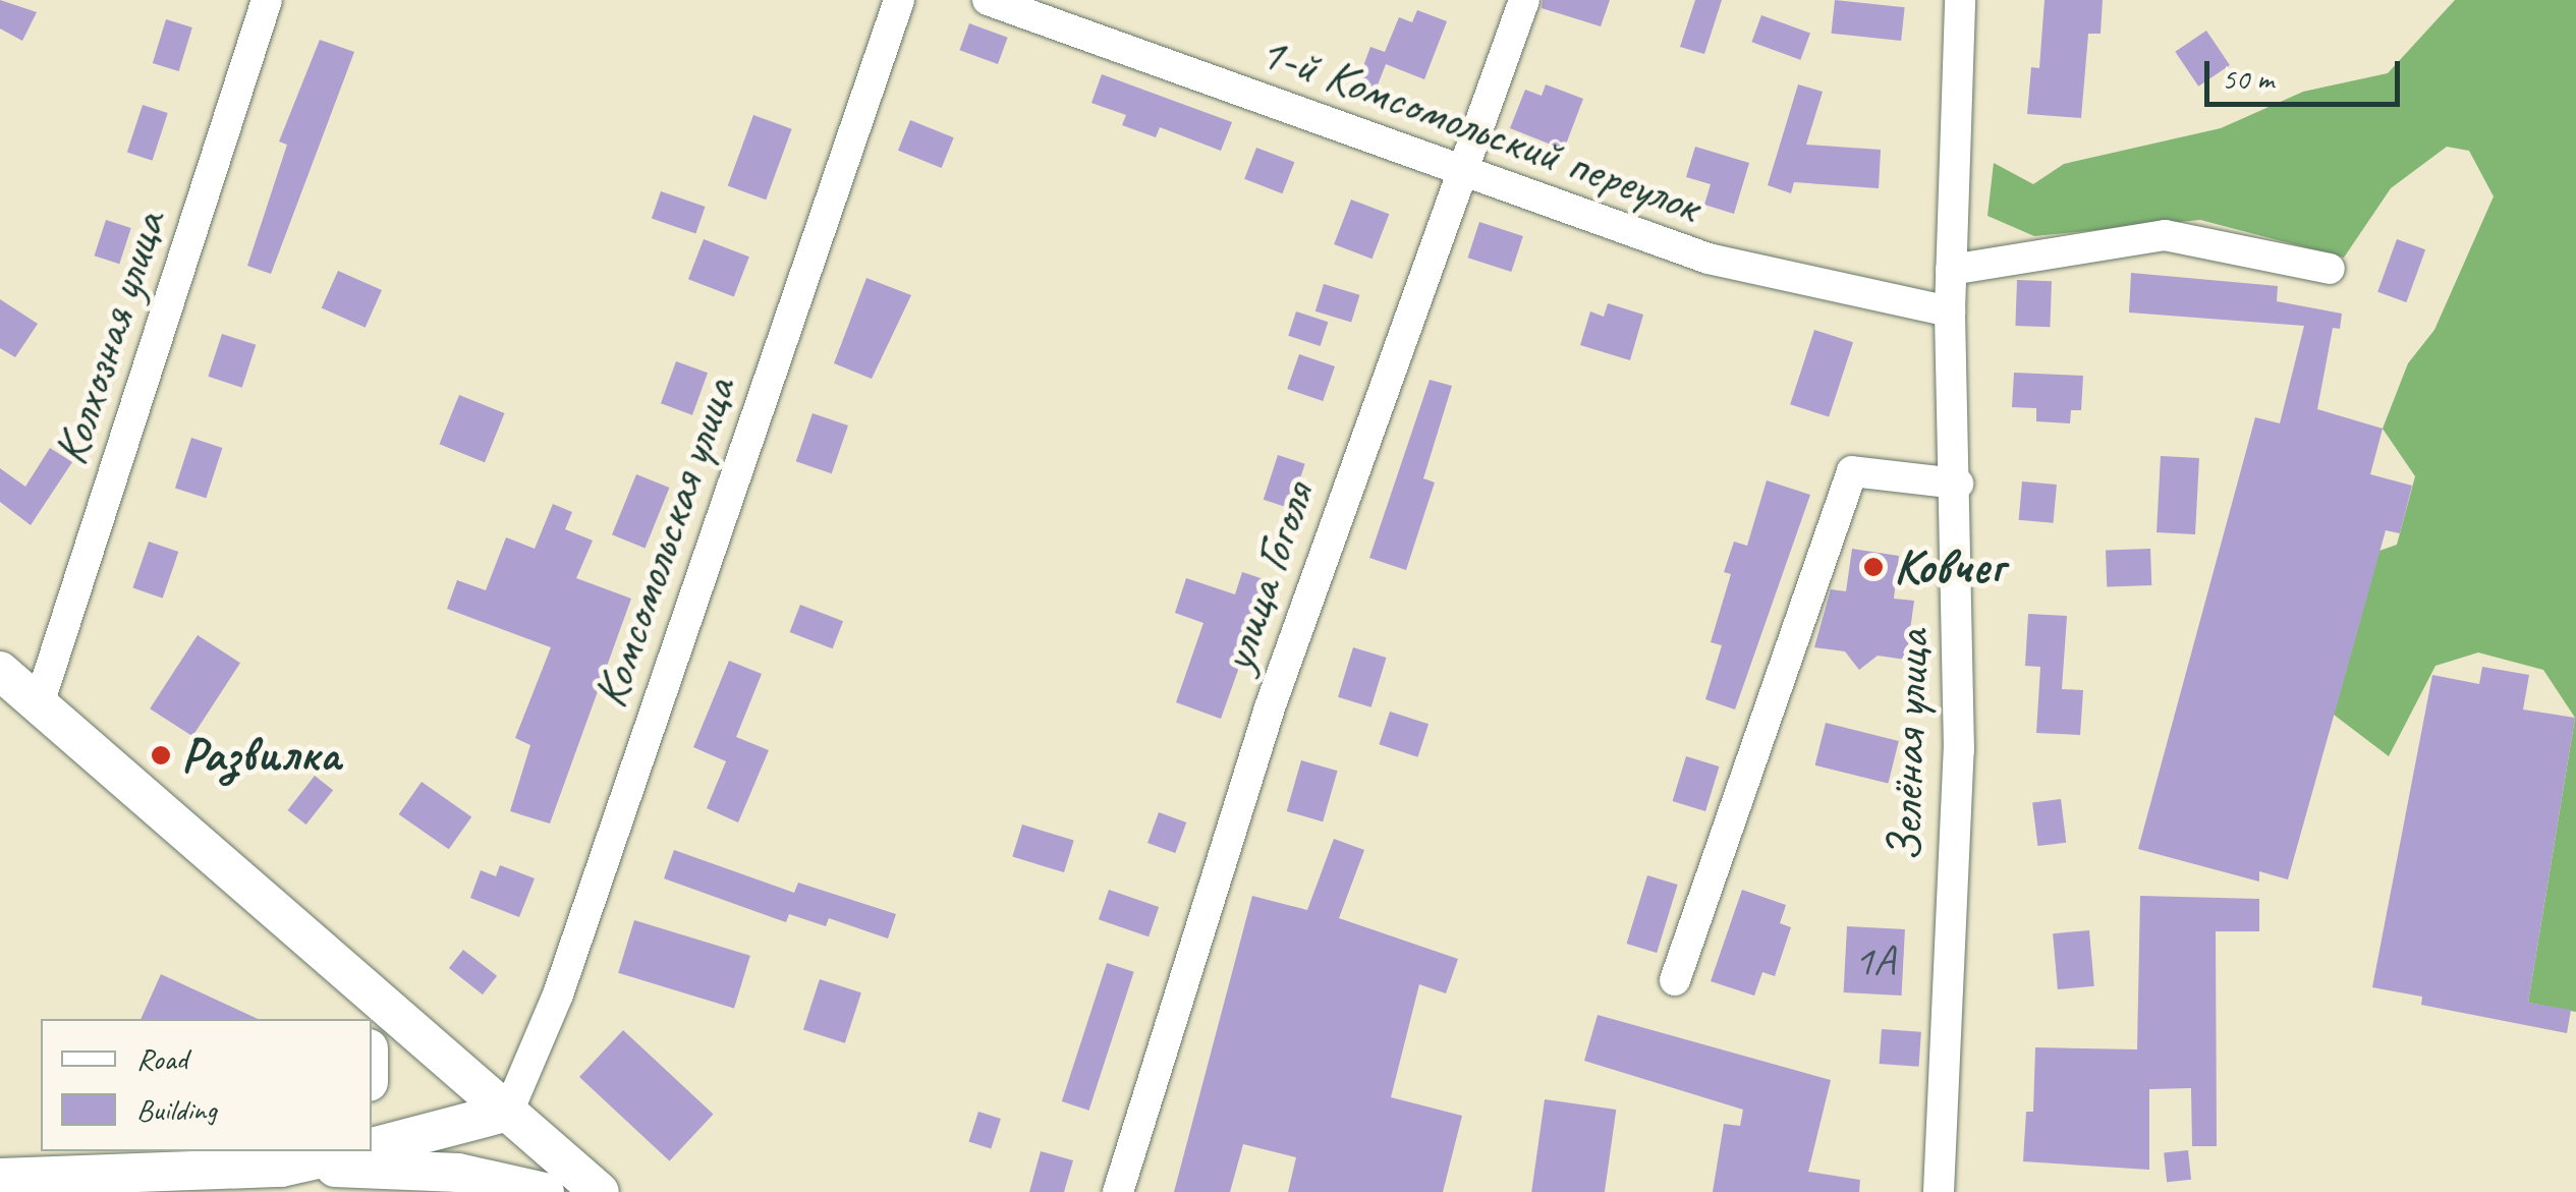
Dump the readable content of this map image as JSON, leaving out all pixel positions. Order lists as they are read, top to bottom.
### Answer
{
  "streets": {
    "street": [
      "1-й Комсомольский переулок",
      "Колхозная улица",
      "Комсомольская улица",
      "улица Гоголя",
      "Зелёная улица"
    ]
  },
  "crossings": [
    ["1-й Комсомольский переулок", "улица Гоголя"],
    ["1-й Комсомольский переулок", "Зелёная улица"]
  ],
  "places": ["Ковчег", "Развилка"],
  "house_numbers": ["1А"],
  "legend": ["Road", "Building"],
  "scale_bar": "50 m"
}
